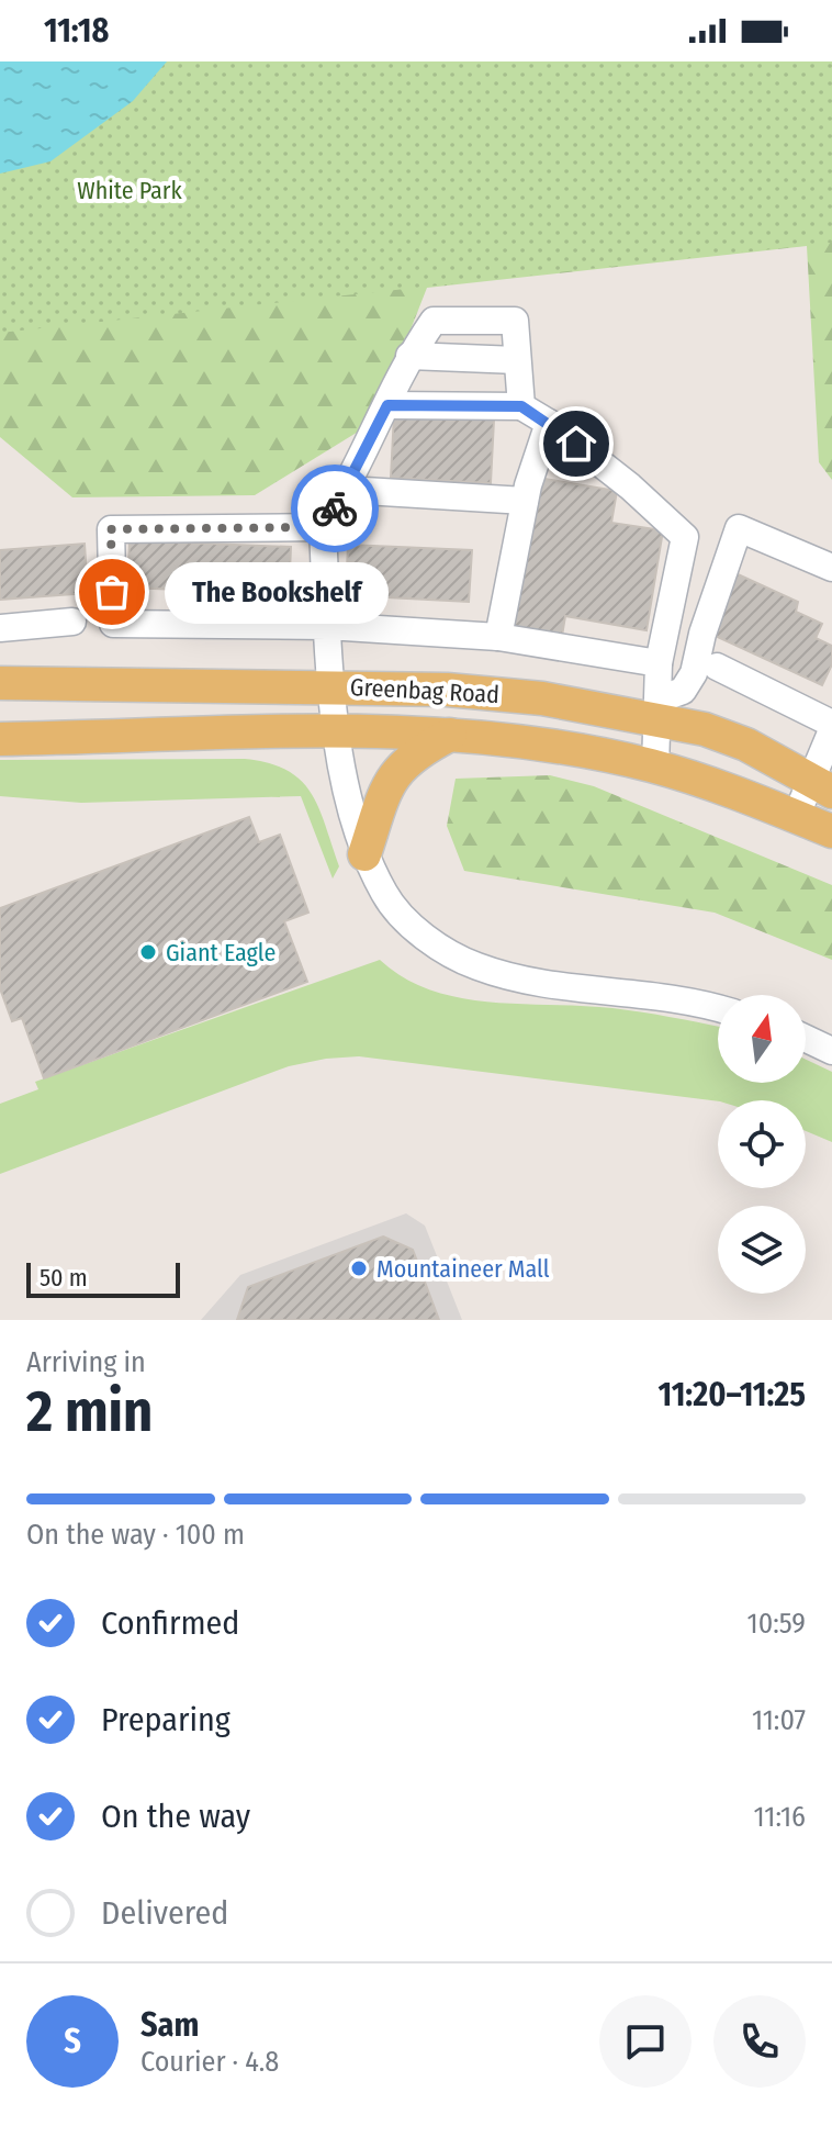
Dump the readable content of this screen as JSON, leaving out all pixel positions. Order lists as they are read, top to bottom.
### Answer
{
  "streets": {
    "main road": ["Greenbag Road"]
  },
  "parks": ["White Park"],
  "places": ["The Bookshelf", "Giant Eagle", "Mountaineer Mall"],
  "scale_bar": "50 m",
  "north": "top",
  "page": {
    "status": "11:18",
    "bubble": "The Bookshelf",
    "scale": "50 m",
    "heading": ["2 min", "Arriving in", "11:20–11:25"],
    "panel": ["Sam", "Courier · 4.8"],
    "bar": "On the way · 100 m",
    "list": [
      ["Confirmed", "10:59"],
      ["Preparing", "11:07"],
      ["On the way", "11:16"],
      "Delivered"
    ],
    "round": "S"
  }
}
